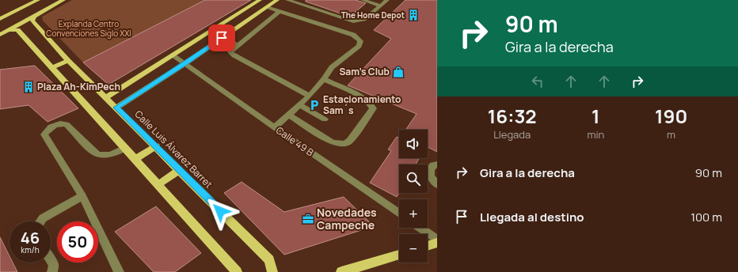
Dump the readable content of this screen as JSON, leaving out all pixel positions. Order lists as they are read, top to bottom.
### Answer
{
  "streets": {
    "main road": ["Calle Luis Álvarez Barret"],
    "street": ["Calle 49 B"]
  },
  "parks": ["Explanda Centro Convenciones Siglo XXI"],
  "places": {
    "building": ["The Home Depot", "Plaza Ah-KimPech"],
    "shop": ["Sam's Club"],
    "parking": ["Estacionamiento Sam´s"],
    "office": ["Novedades Campeche"]
  },
  "page": {
    "turn": ["90 m", "Gira a la derecha"],
    "eta": [
      "16:32",
      "Llegada",
      "1",
      "min",
      "190",
      "m"
    ],
    "map_buttons": ["+", "−"],
    "list": [
      {
        "name": "Gira a la derecha",
        "value": "90 m"
      },
      {
        "name": "Llegada al destino",
        "value": "100 m"
      }
    ],
    "speed": "46 km/h",
    "limit": "50"
  }
}
